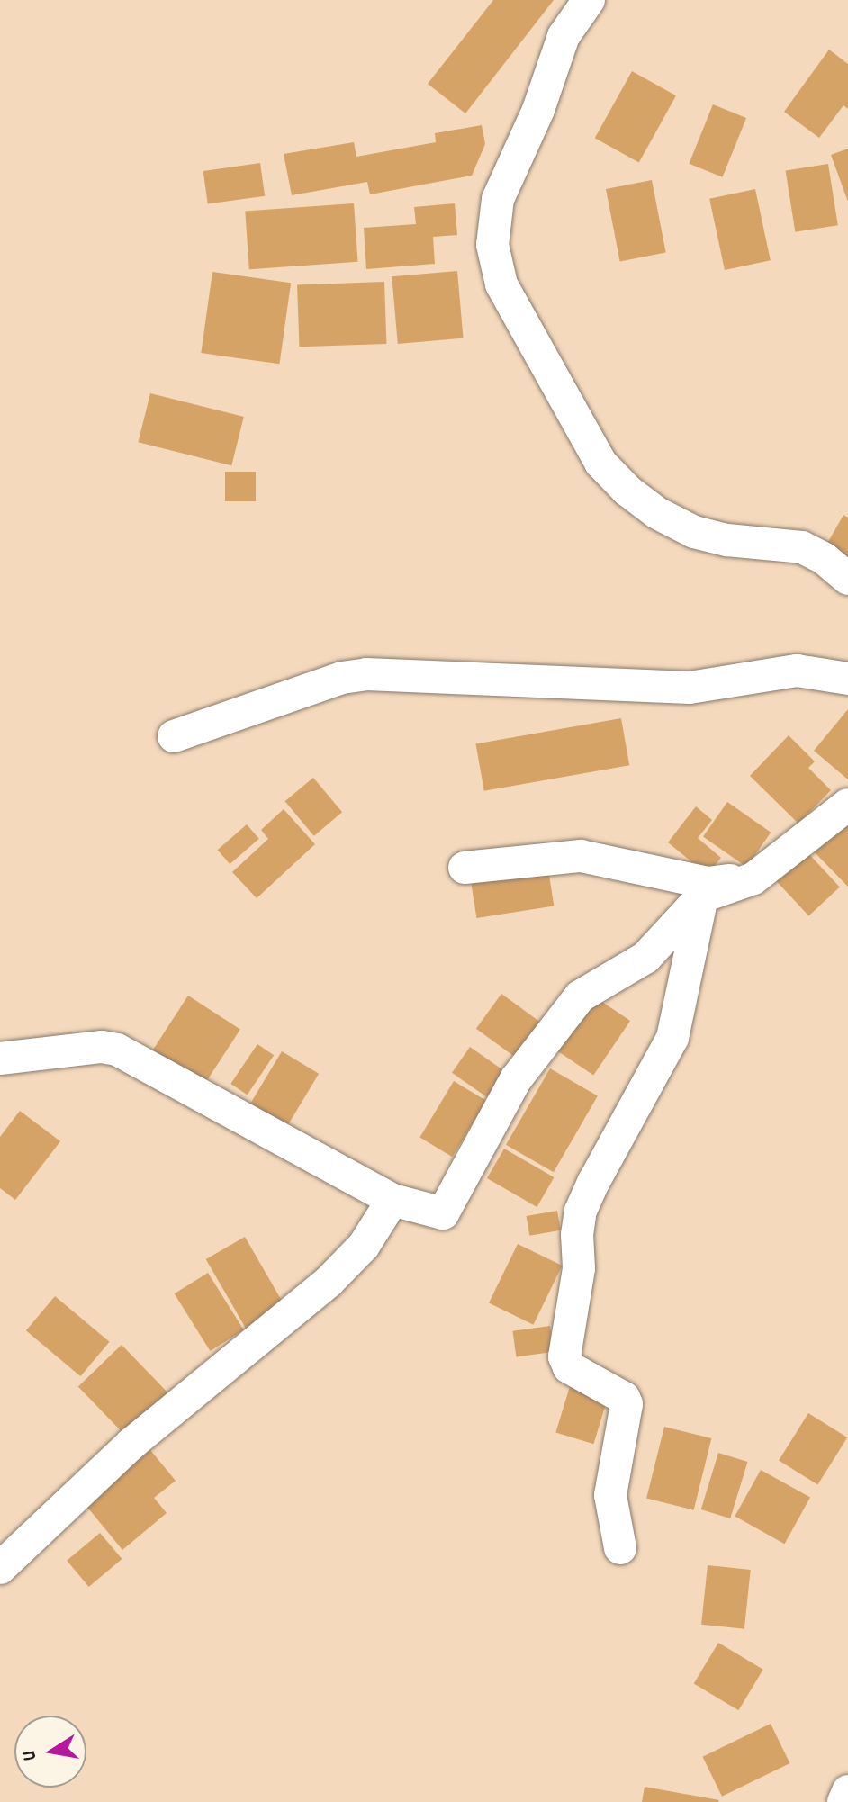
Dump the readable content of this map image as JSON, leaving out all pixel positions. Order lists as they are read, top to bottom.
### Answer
{
  "north": "left"
}
